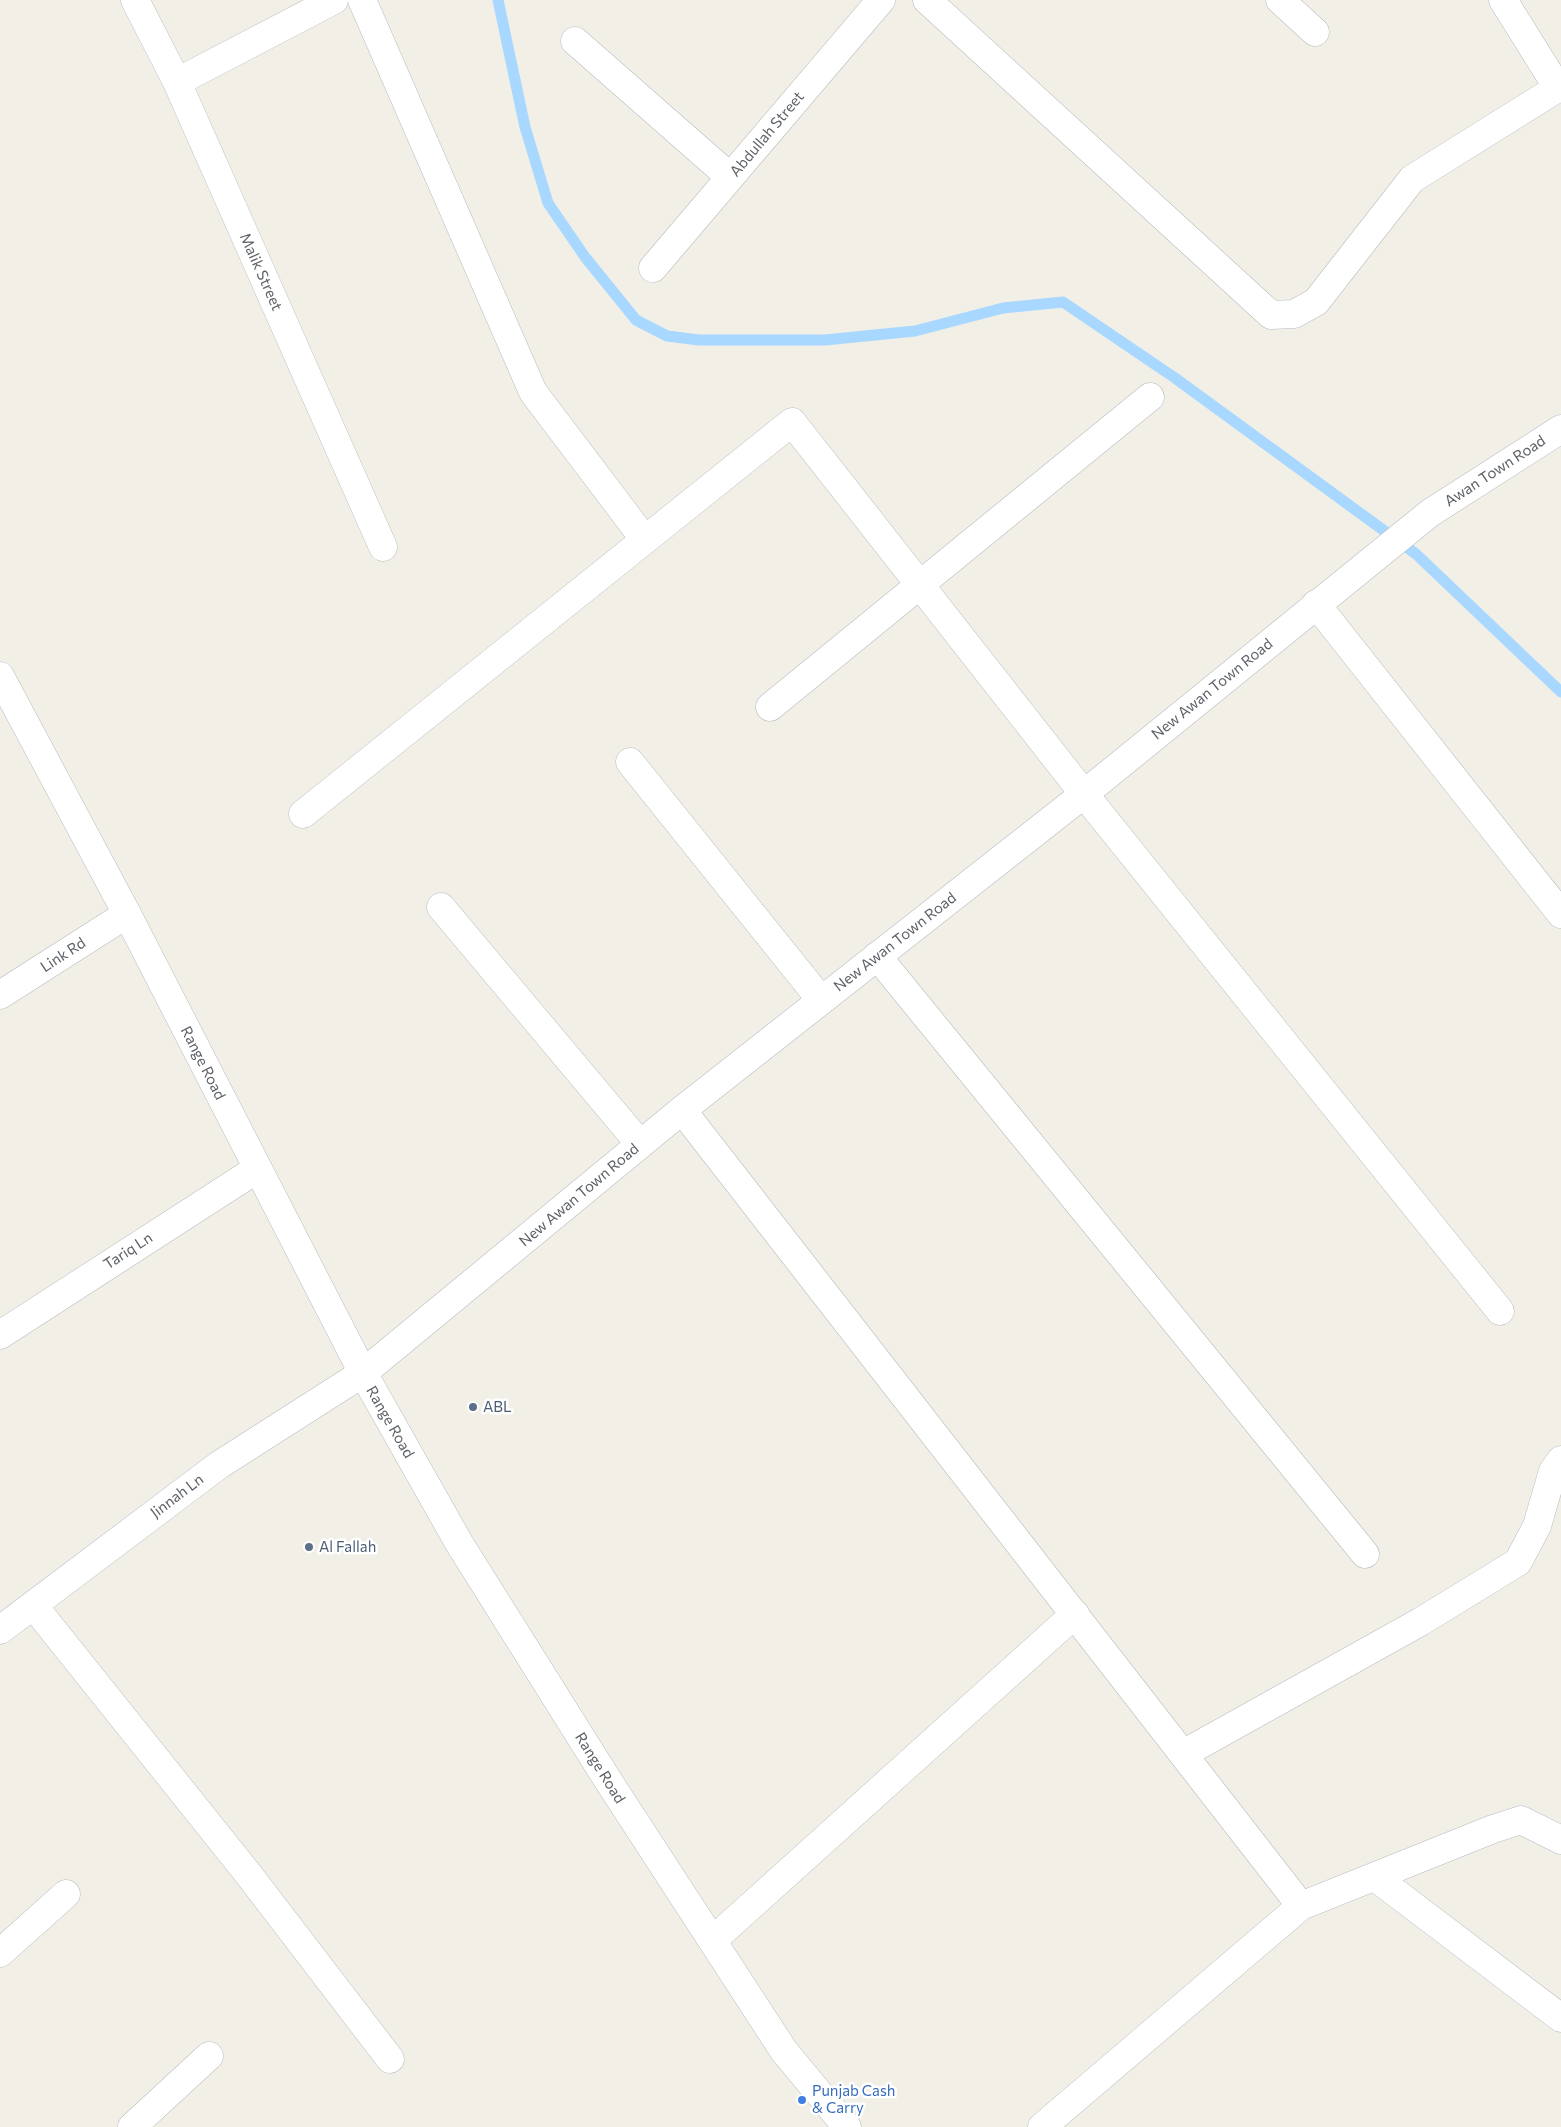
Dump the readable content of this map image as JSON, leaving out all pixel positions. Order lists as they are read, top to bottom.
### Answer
{
  "streets": {
    "street": [
      "Abdullah Street",
      "Malik Street",
      "Awan Town Road",
      "New Awan Town Road",
      "Link Rd",
      "Range Road",
      "Tariq Ln",
      "Jinnah Ln"
    ]
  },
  "crossings": [
    ["Awan Town Road", "New Awan Town Road"],
    ["New Awan Town Road", "Range Road"],
    ["New Awan Town Road", "Jinnah Ln"],
    ["Link Rd", "Range Road"],
    ["Range Road", "Tariq Ln"],
    ["Range Road", "Jinnah Ln"]
  ],
  "places": ["ABL", "Al Fallah", "Punjab Cash & Carry"]
}
